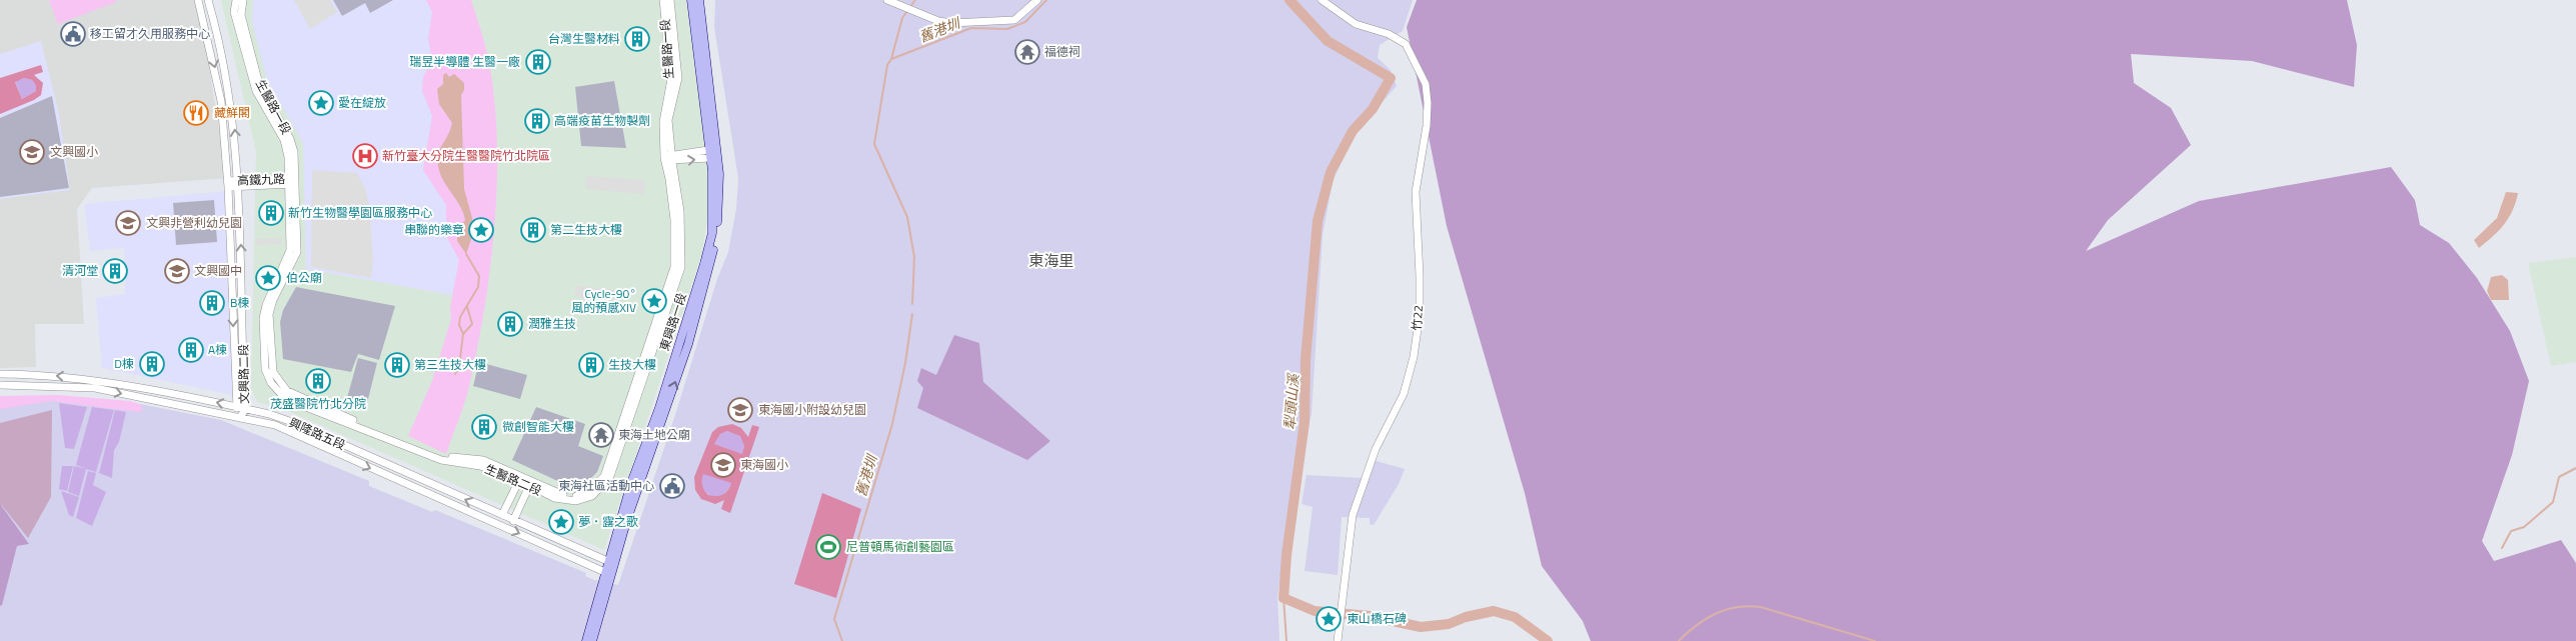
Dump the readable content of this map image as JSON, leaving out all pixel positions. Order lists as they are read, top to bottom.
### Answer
{
  "streets": {
    "main road": ["東興路一段"],
    "street": [
      "生醫路一段",
      "高鐵九路",
      "竹22",
      "文興路二段",
      "興隆路五段",
      "生醫路二段"
    ]
  },
  "crossings": [
    ["生醫路一段", "高鐵九路"],
    ["生醫路一段", "生醫路二段"],
    ["高鐵九路", "文興路二段"],
    ["高鐵九路", "生醫路二段"],
    ["東興路一段", "興隆路五段"],
    ["文興路二段", "興隆路五段"]
  ],
  "districts": ["東海里"],
  "water": ["舊港圳", "犁頭山溪"],
  "places": {
    "public building": ["移工留才久用服務中心", "東海社區活動中心"],
    "building": [
      "台灣生醫材料",
      "瑞昱半導體 生醫一廠",
      "高端疫苗生物製劑",
      "新竹生物醫學園區服務中心",
      "第二生技大樓",
      "清河堂",
      "B棟",
      "潤雅生技",
      "A棟",
      "D棟",
      "第三生技大樓",
      "生技大樓",
      "茂盛醫院竹北分院",
      "微創智能大樓"
    ],
    "temple": ["福德祠", "東海土地公廟"],
    "place": [
      "愛在綻放",
      "串聯的樂章",
      "伯公廟",
      "Cycle-90° 風的預感XIV",
      "夢．露之歌",
      "東山橋石碑"
    ],
    "restaurant": ["藏鮮閣"],
    "school or university": [
      "文興國小",
      "文興非營利幼兒園",
      "文興國中",
      "東海國小附設幼兒園",
      "東海國小"
    ],
    "hospital": ["新竹臺大分院生醫醫院竹北院區"],
    "sports": ["尼普頓馬術創藝園區"]
  }
}
